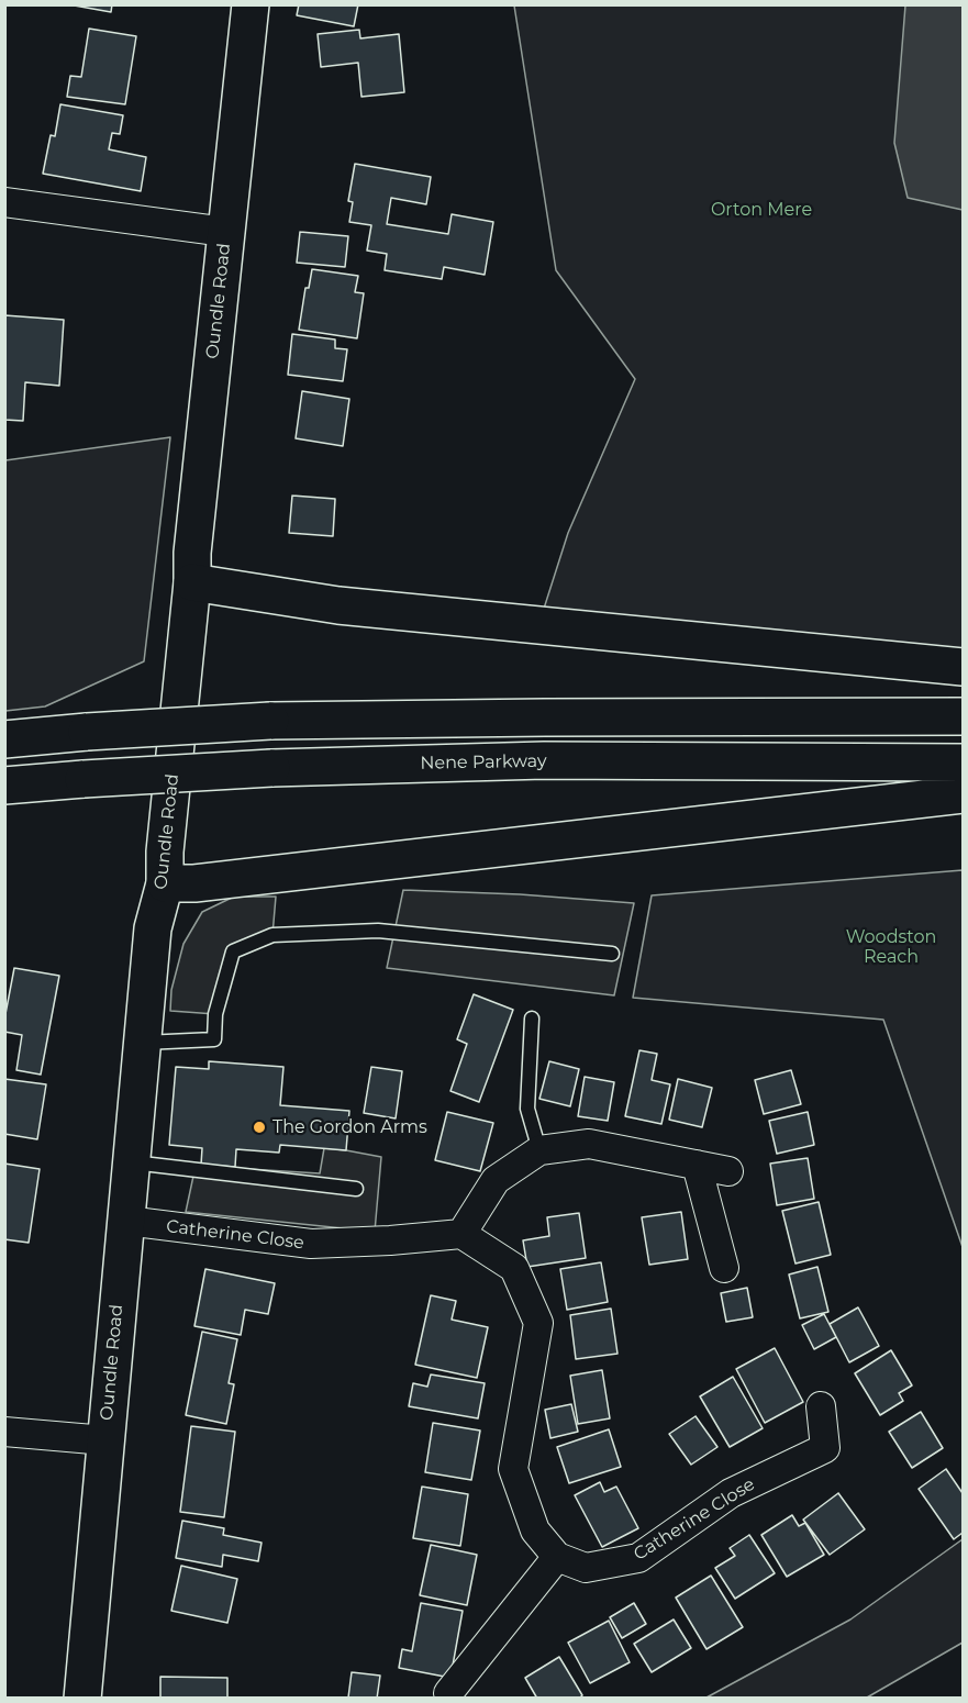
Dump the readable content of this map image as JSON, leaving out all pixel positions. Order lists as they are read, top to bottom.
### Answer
{
  "streets": {
    "main road": ["Oundle Road", "Nene Parkway"],
    "street": ["Catherine Close"]
  },
  "crossings": [
    ["Oundle Road", "Catherine Close"]
  ],
  "parks": ["Orton Mere", "Woodston Reach"],
  "places": ["The Gordon Arms"]
}
